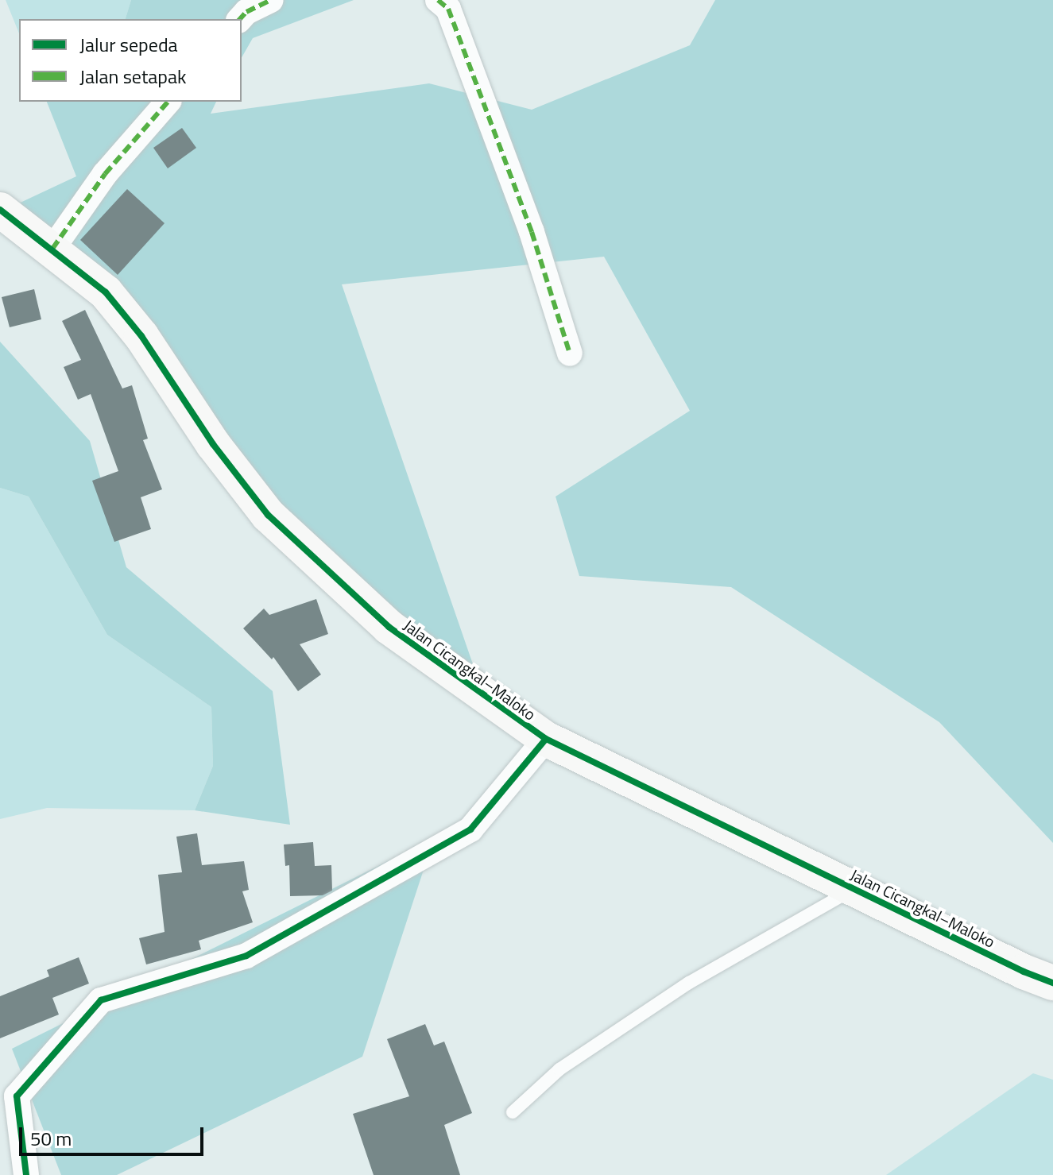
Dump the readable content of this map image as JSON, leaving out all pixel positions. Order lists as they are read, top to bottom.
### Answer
{
  "streets": {
    "street": ["Jalan Cicangkal–Maloko"]
  },
  "legend": ["Jalur sepeda", "Jalan setapak"],
  "scale_bar": "50 m"
}
